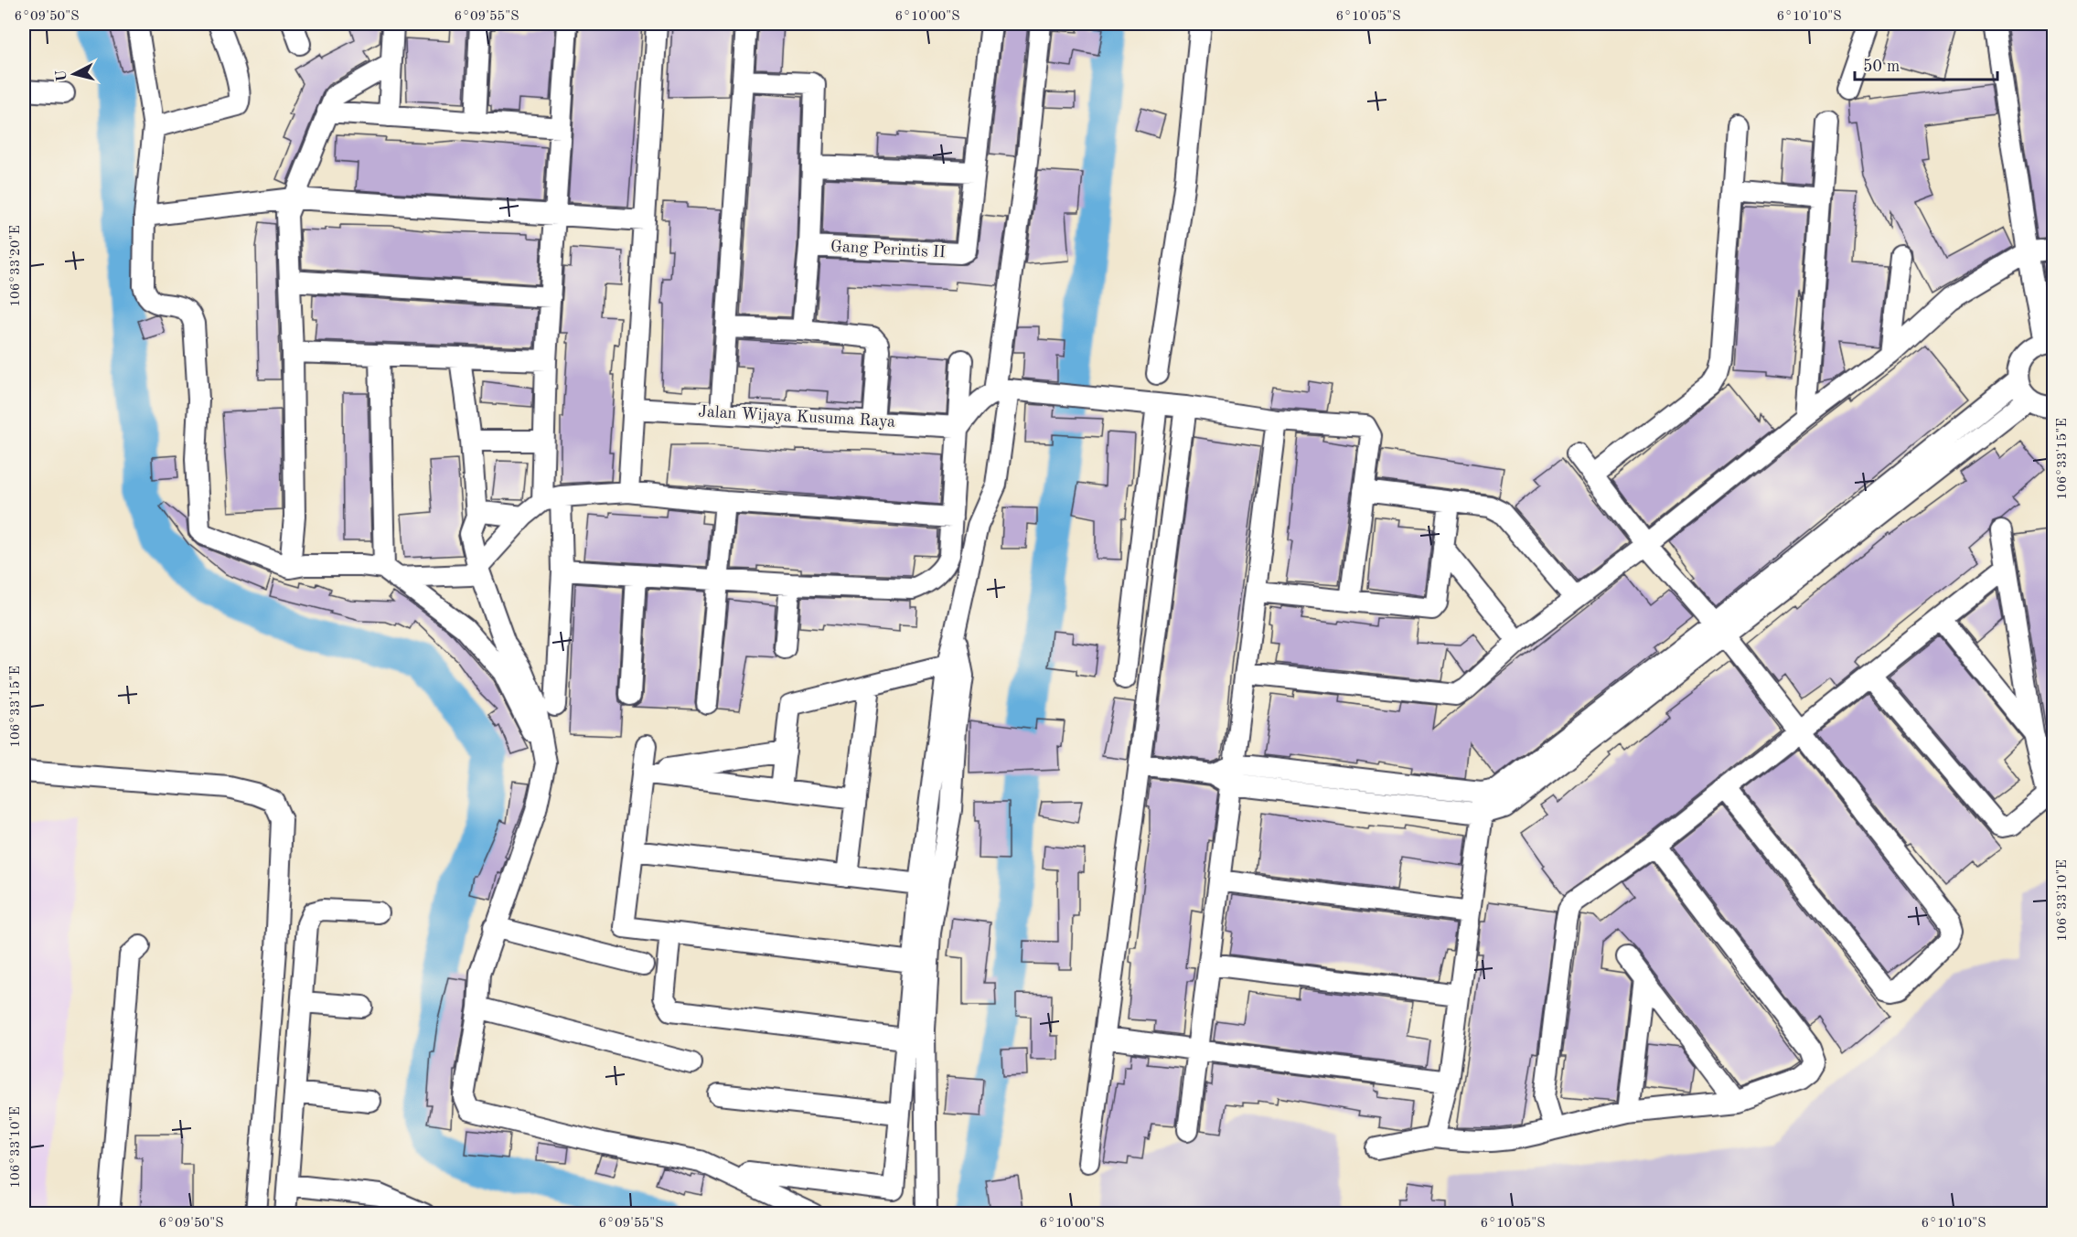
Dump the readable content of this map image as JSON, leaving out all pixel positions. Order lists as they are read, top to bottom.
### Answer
{
  "streets": {
    "street": ["Gang Perintis II", "Jalan Wijaya Kusuma Raya"]
  },
  "scale_bar": "50 m",
  "north": "left",
  "coordinates": [
    "6°09'50\"S",
    "6°09'55\"S",
    "6°10'00\"S",
    "6°10'05\"S",
    "6°10'10\"S",
    "106°33'20\"E",
    "106°33'15\"E",
    "106°33'10\"E"
  ]
}
